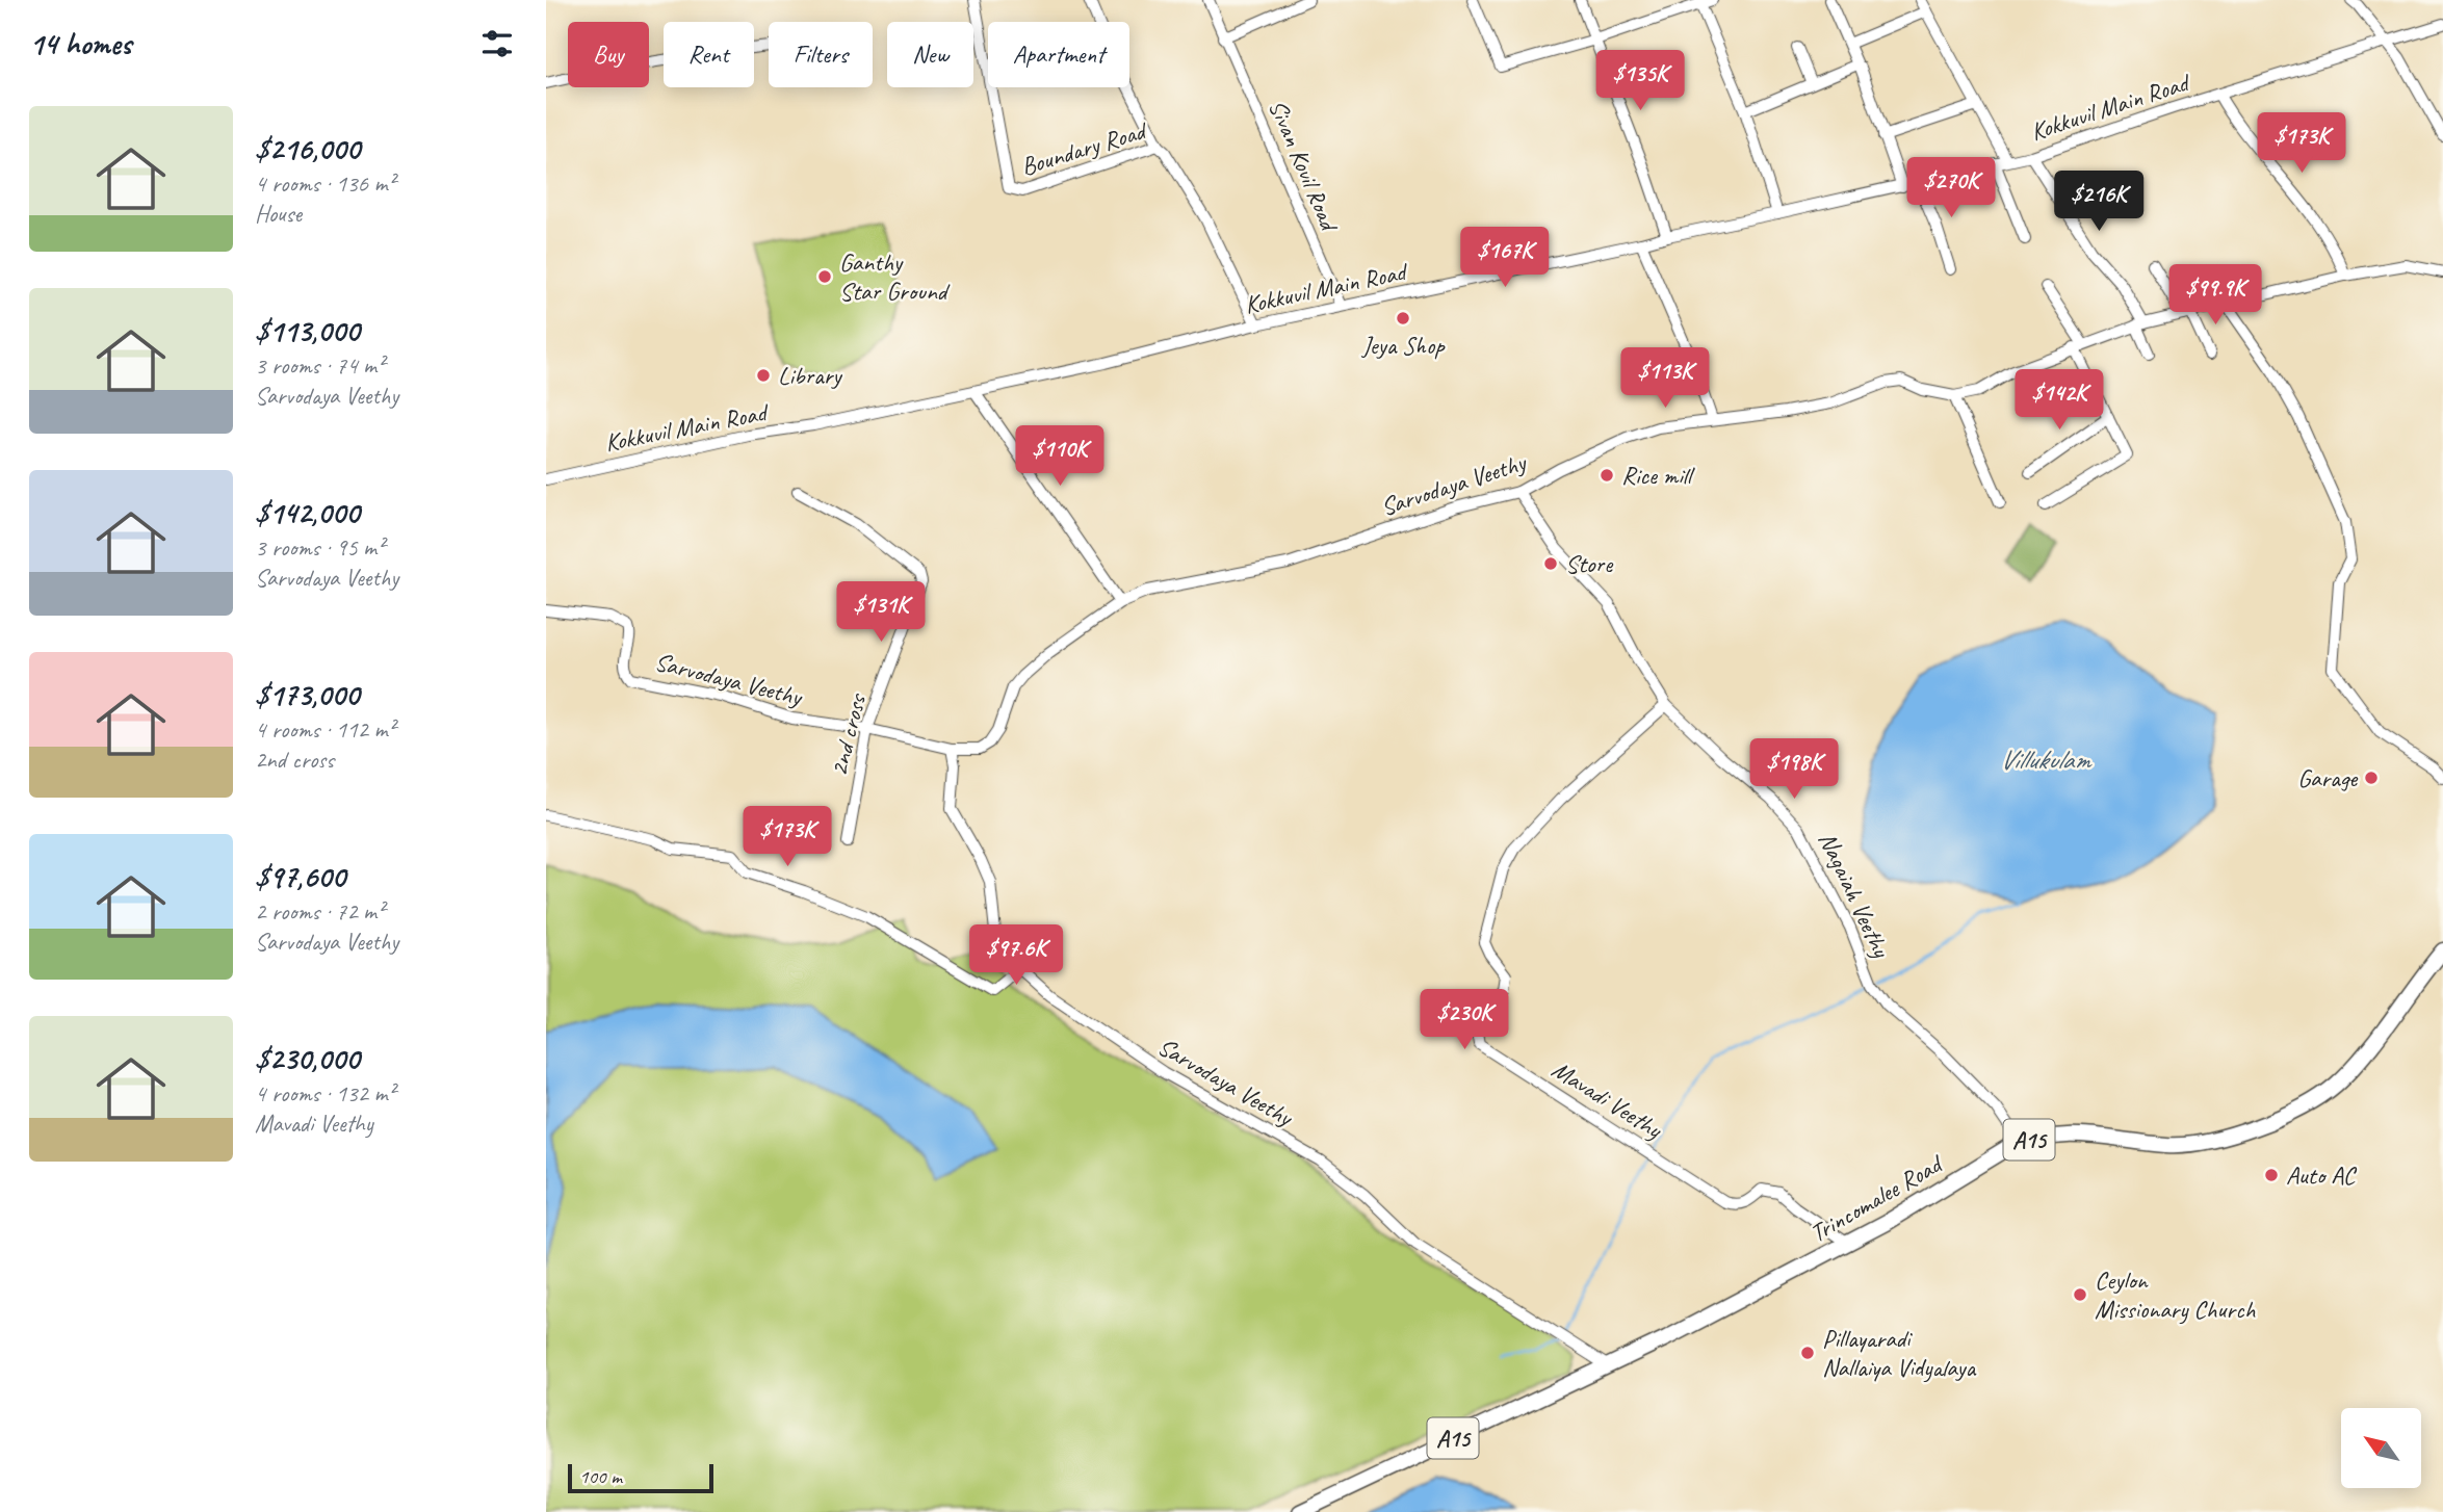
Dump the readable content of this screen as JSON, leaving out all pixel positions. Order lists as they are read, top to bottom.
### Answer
{
  "streets": {
    "highway": ["A15", "Trincomalee Road"],
    "street": [
      "Kokkuvil Main Road",
      "Boundary Road",
      "Sivan Kovil Road",
      "Sarvodaya Veethy",
      "2nd cross",
      "Nagaiah Veethy",
      "Mavadi Veethy"
    ]
  },
  "crossings": [
    ["Kokkuvil Main Road", "Boundary Road"],
    ["Kokkuvil Main Road", "Sivan Kovil Road"],
    ["Sarvodaya Veethy", "2nd cross"],
    ["Sarvodaya Veethy", "Nagaiah Veethy"],
    ["Sarvodaya Veethy", "Trincomalee Road"],
    ["Nagaiah Veethy", "Mavadi Veethy"],
    ["Nagaiah Veethy", "Trincomalee Road"],
    ["Mavadi Veethy", "Trincomalee Road"]
  ],
  "water": ["Villukulam"],
  "places": [
    "Ganthy Star Ground",
    "Jeya Shop",
    "Library",
    "Rice mill",
    "Store",
    "Garage",
    "Auto AC",
    "Ceylon Missionary Church",
    "Pillayaradi Nallaiya Vidyalaya"
  ],
  "scale_bar": "100 m",
  "north": "top left",
  "page": {
    "heading": "14 homes",
    "chip": [
      "Buy",
      "Rent",
      "Filters",
      "New",
      "Apartment"
    ],
    "price": [
      "$135K",
      "$173K",
      "$270K",
      "$216K",
      "$167K",
      "$99.9K",
      "$113K",
      "$142K",
      "$110K",
      "$131K",
      "$198K",
      "$173K",
      "$97.6K",
      "$230K"
    ],
    "list": [
      {
        "name": "$216,000",
        "note": "4 rooms · 136 m² · House"
      },
      {
        "name": "$113,000",
        "note": "3 rooms · 74 m² · Sarvodaya Veethy"
      },
      {
        "name": "$142,000",
        "note": "3 rooms · 95 m² · Sarvodaya Veethy"
      },
      {
        "name": "$173,000",
        "note": "4 rooms · 112 m² · 2nd cross"
      },
      {
        "name": "$97,600",
        "note": "2 rooms · 72 m² · Sarvodaya Veethy"
      },
      {
        "name": "$230,000",
        "note": "4 rooms · 132 m² · Mavadi Veethy"
      }
    ],
    "scale": "100 m"
  }
}
